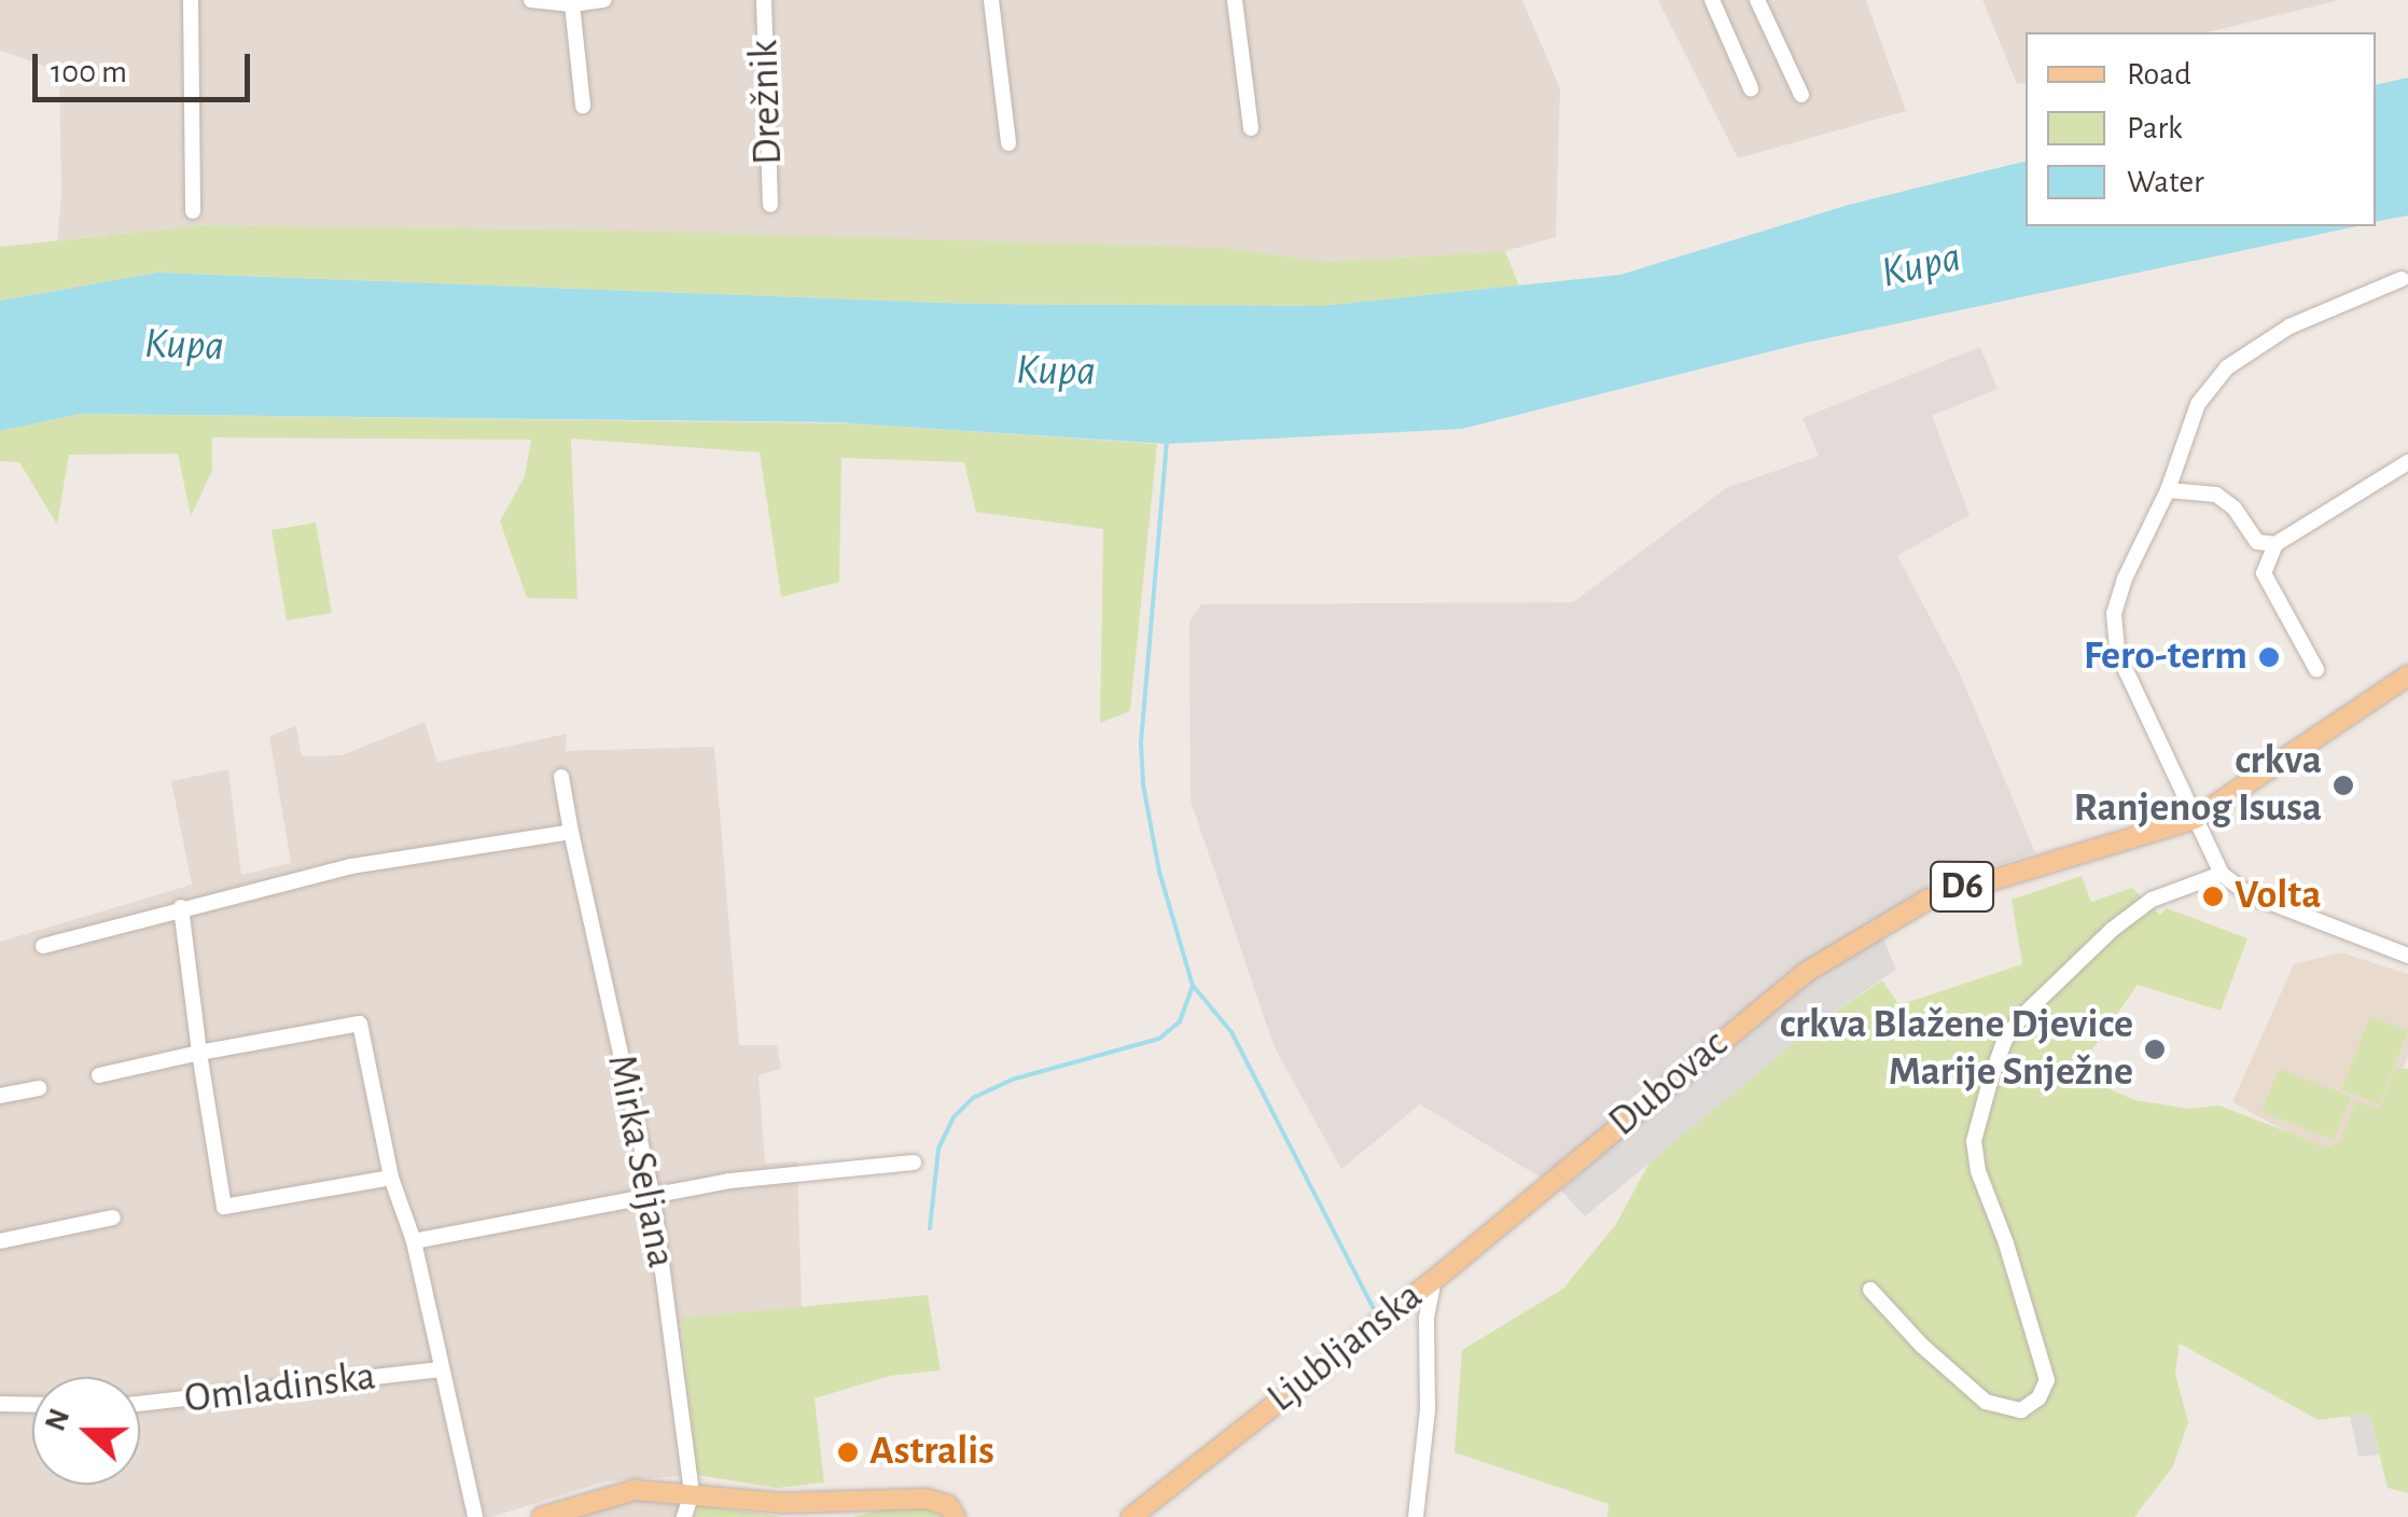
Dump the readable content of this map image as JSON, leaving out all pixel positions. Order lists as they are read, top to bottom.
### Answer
{
  "streets": {
    "main road": ["D6", "Dubovac", "Ljubljanska"],
    "street": ["Drežnik", "Mirka Seljana", "Omladinska"]
  },
  "crossings": [
    ["Dubovac", "Ljubljanska"]
  ],
  "water": ["Kupa"],
  "places": [
    "Fero-term",
    "crkva Ranjenog Isusa",
    "Volta",
    "crkva Blažene Djevice Marije Snježne",
    "Astralis"
  ],
  "legend": ["Road", "Park", "Water"],
  "scale_bar": "100 m",
  "north": "left"
}
